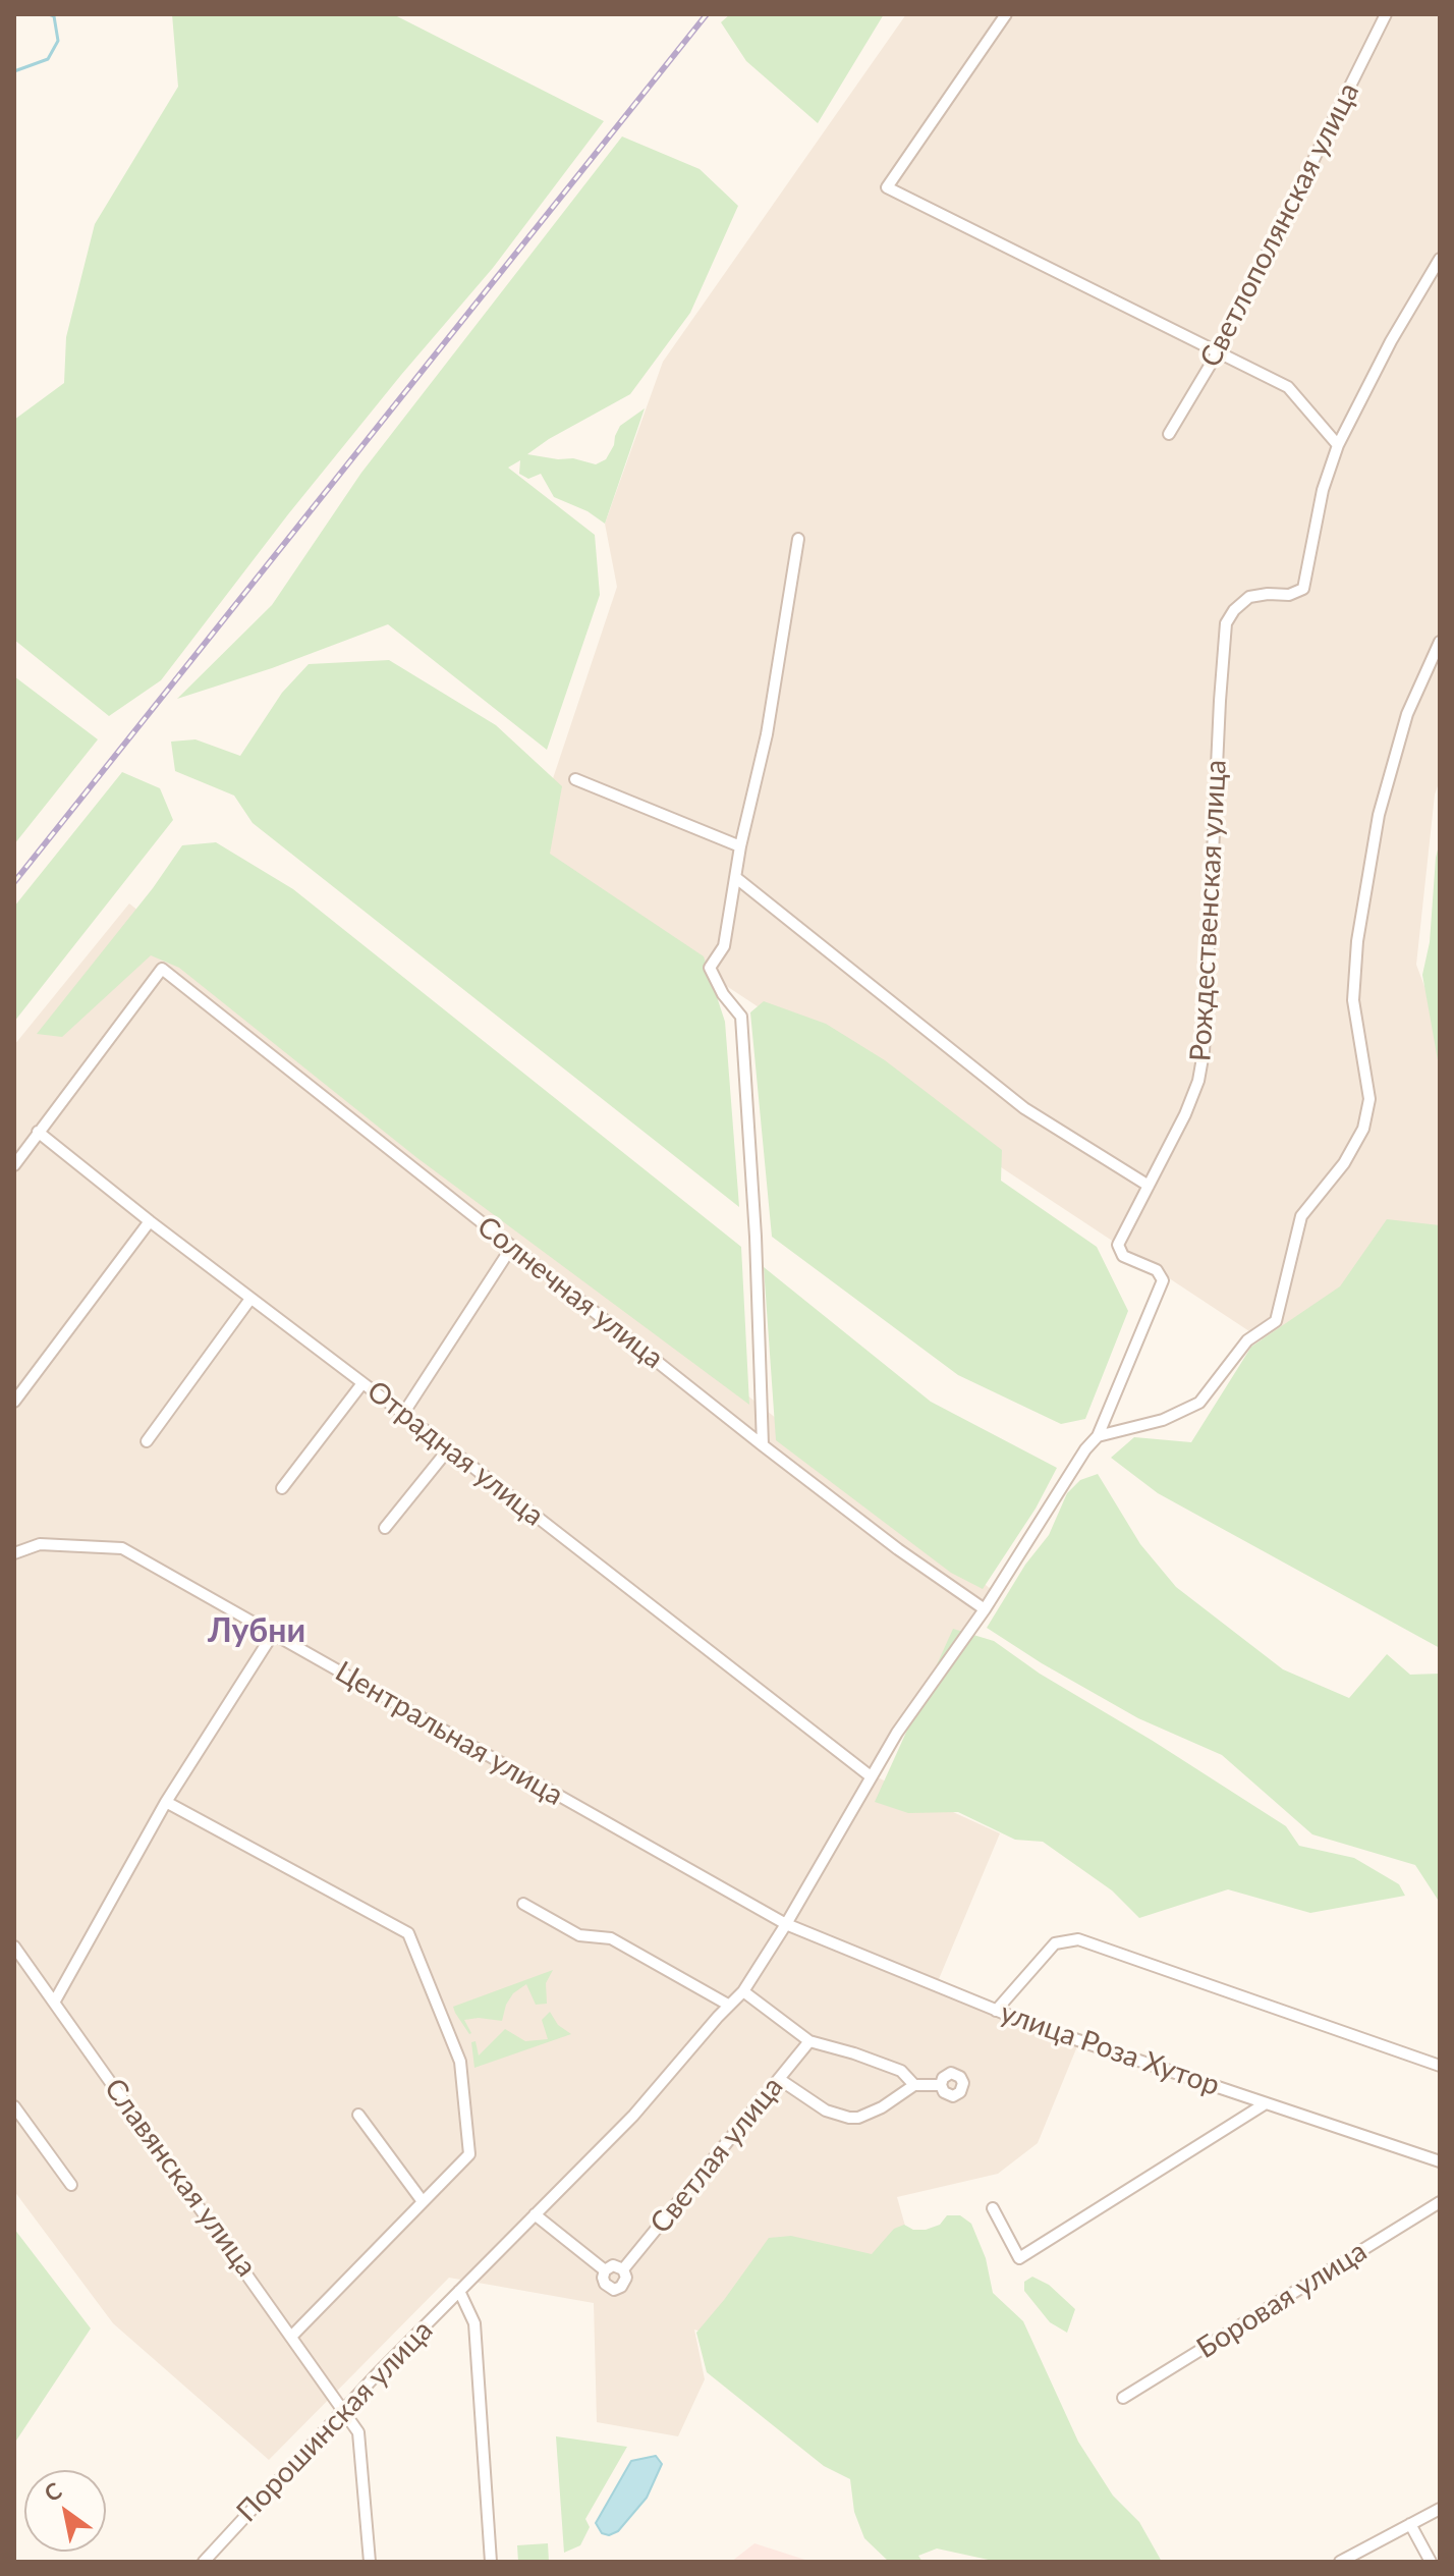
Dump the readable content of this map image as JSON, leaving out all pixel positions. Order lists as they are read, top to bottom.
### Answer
{
  "streets": {
    "street": [
      "Светлополянская улица",
      "Рождественская улица",
      "Солнечная улица",
      "Отрадная улица",
      "Центральная улица",
      "улица Роза Хутор",
      "Светлая улица",
      "Славянская улица",
      "Боровая улица",
      "Порошинская улица"
    ]
  },
  "crossings": [
    ["Рождественская улица", "Порошинская улица"],
    ["Солнечная улица", "Отрадная улица"],
    ["Солнечная улица", "Порошинская улица"],
    ["Отрадная улица", "Порошинская улица"],
    ["Центральная улица", "улица Роза Хутор"],
    ["Центральная улица", "Порошинская улица"],
    ["улица Роза Хутор", "Порошинская улица"],
    ["Славянская улица", "Порошинская улица"]
  ],
  "districts": ["Лубни"],
  "north": "top left"
}
